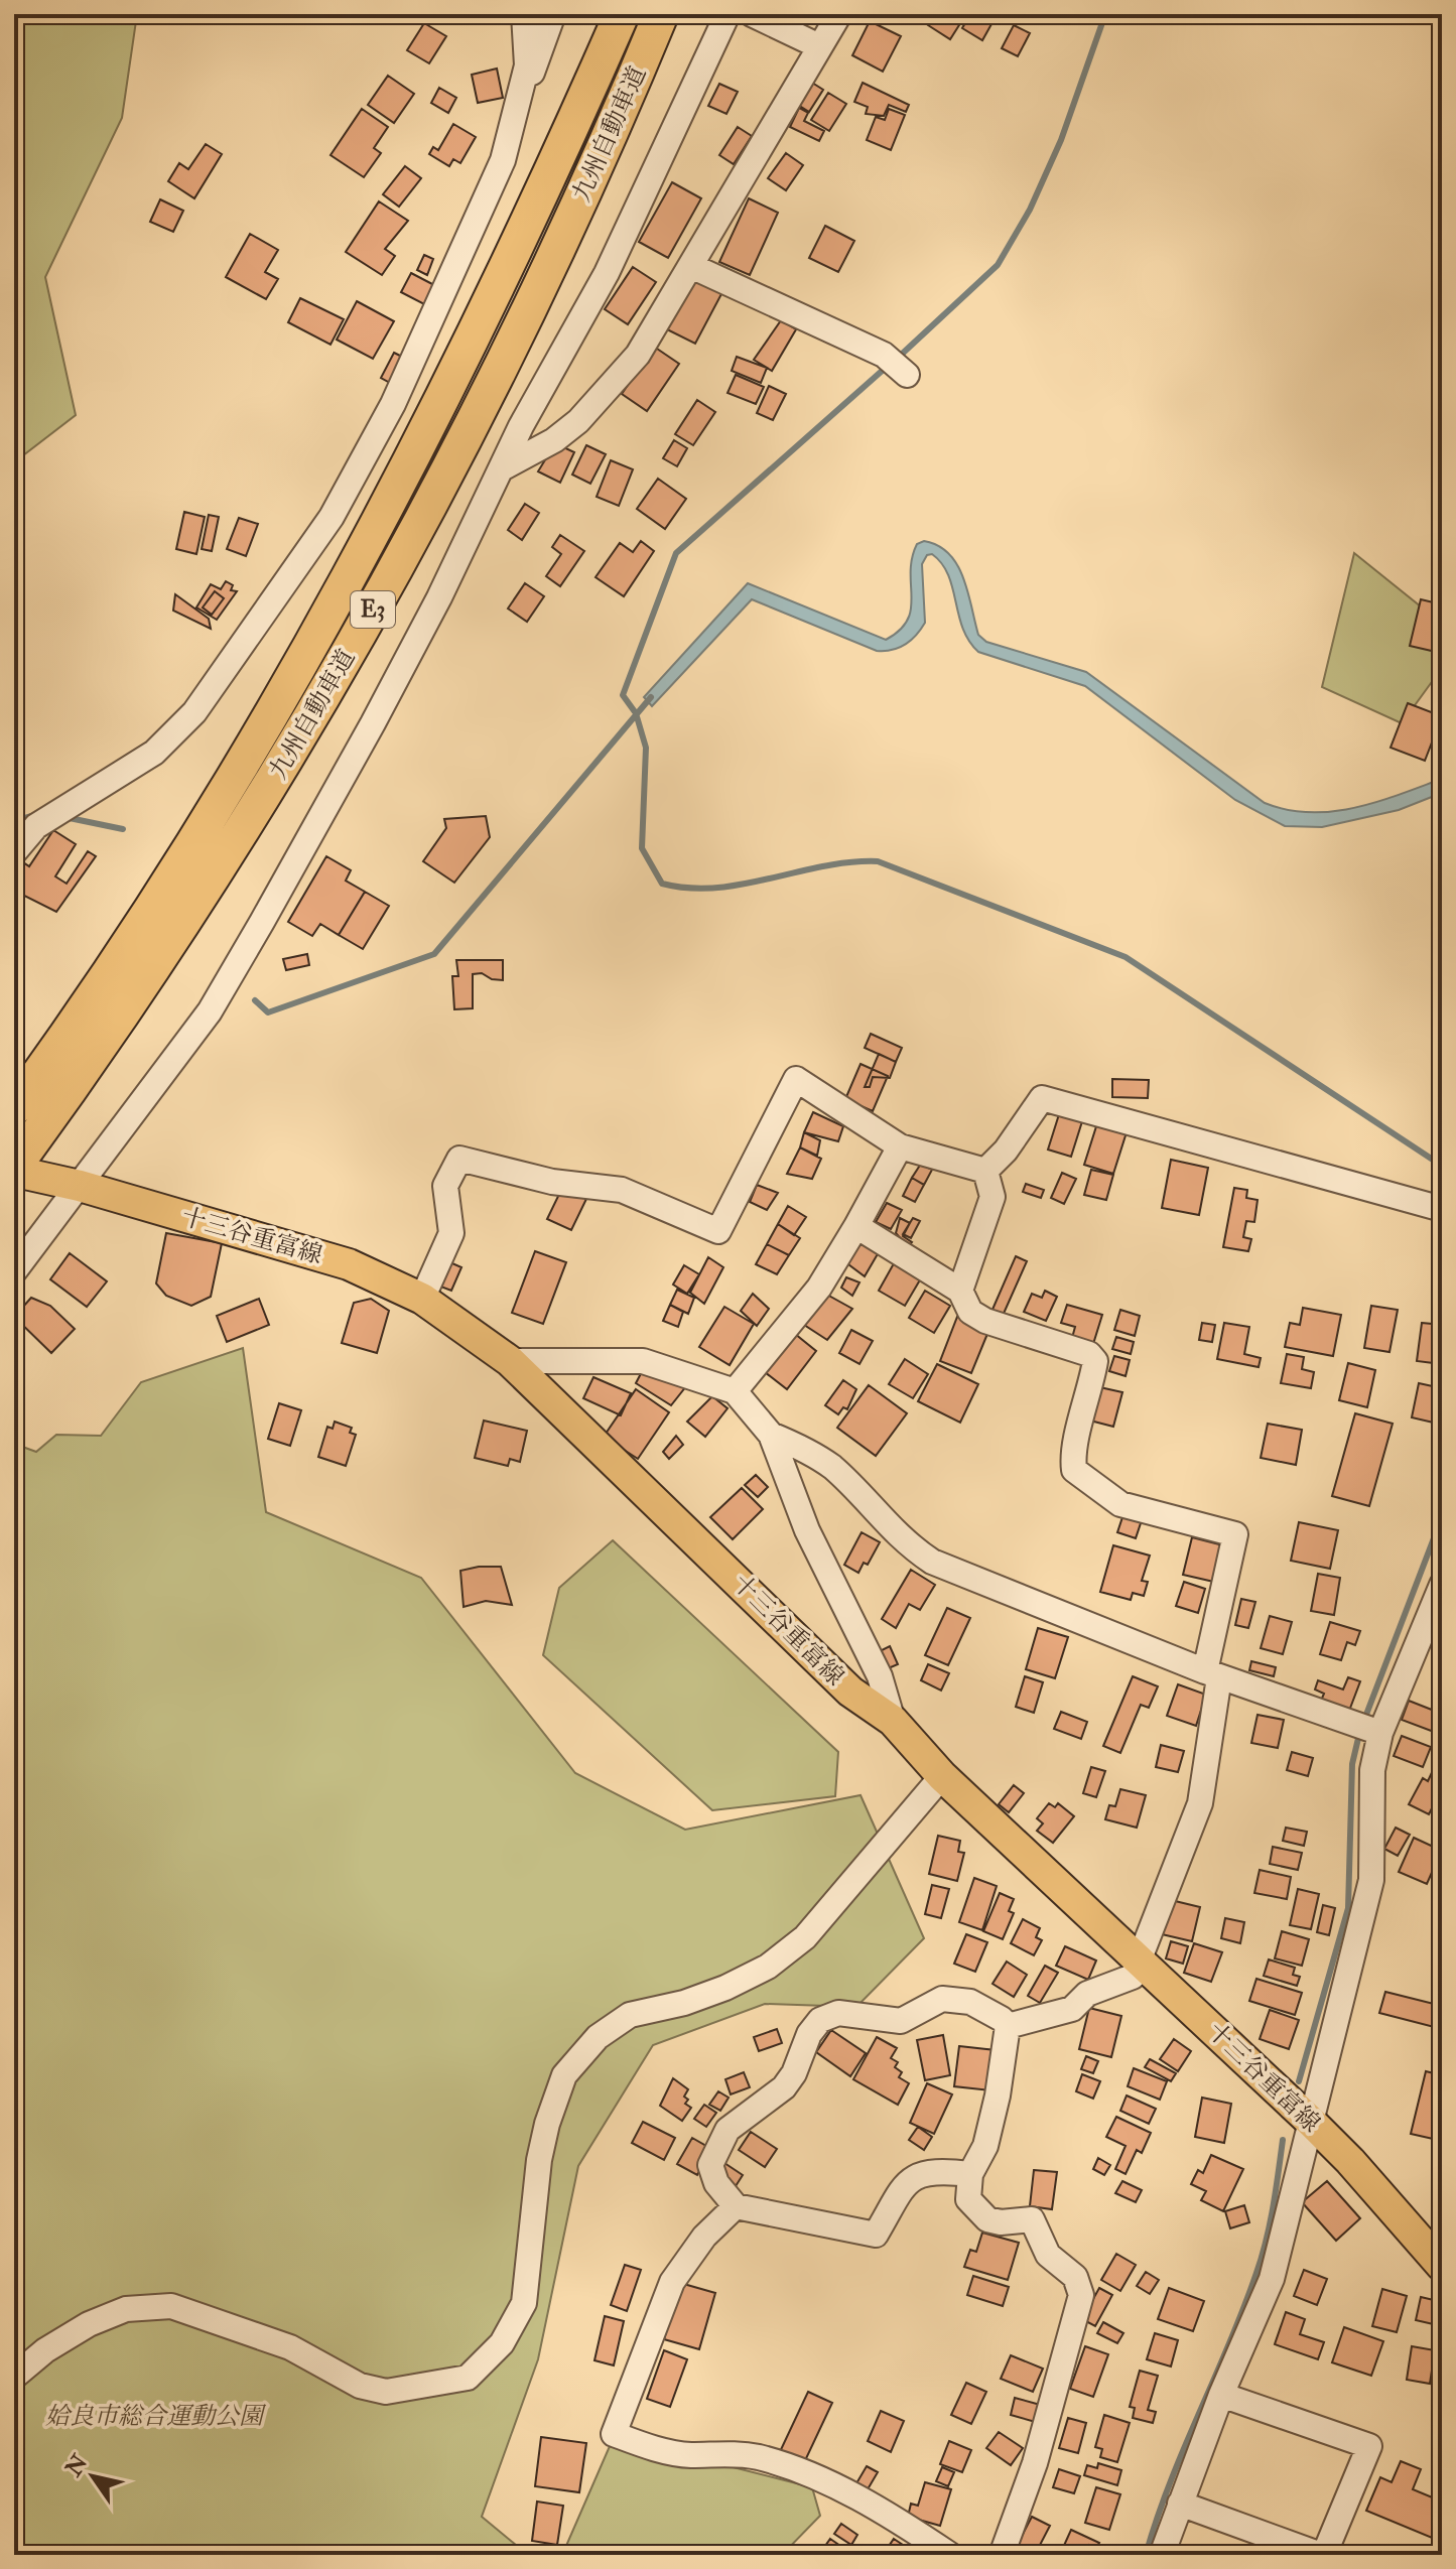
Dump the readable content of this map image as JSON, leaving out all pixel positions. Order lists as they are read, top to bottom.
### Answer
{
  "streets": {
    "highway": ["九州自動車道", "E3"],
    "main road": ["十三谷重富線"]
  },
  "crossings": [
    ["九州自動車道", "十三谷重富線"]
  ],
  "parks": ["姶良市総合運動公園"],
  "north": "top left"
}
